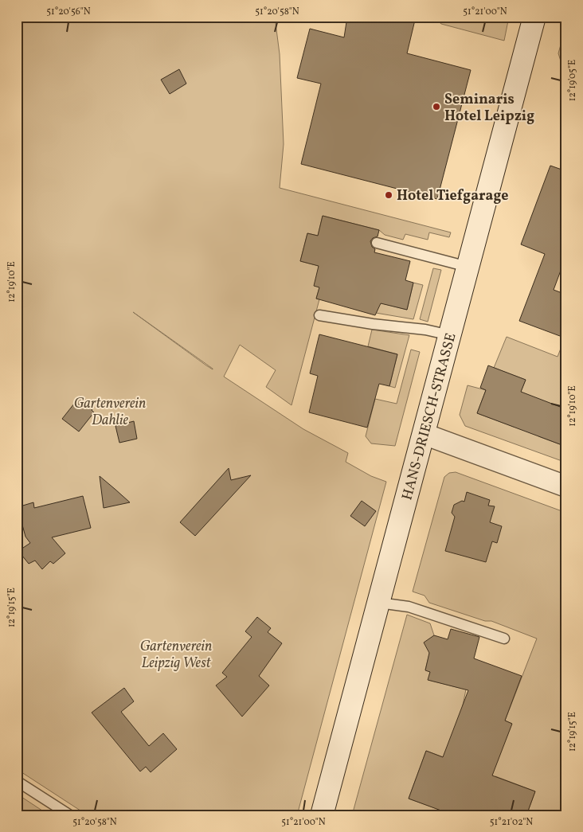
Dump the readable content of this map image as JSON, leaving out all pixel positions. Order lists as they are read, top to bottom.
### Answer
{
  "streets": {
    "main road": ["HANS-DRIESCH-STRASSE"]
  },
  "parks": ["Gartenverein Dahlie", "Gartenverein Leipzig West"],
  "places": ["Seminaris Hotel Leipzig", "Hotel Tiefgarage"],
  "coordinates": [
    "51°20'56\"N",
    "51°20'58\"N",
    "51°21'00\"N",
    "12°19'05\"E",
    "12°19'10\"E",
    "12°19'15\"E",
    "51°21'02\"N"
  ]
}
